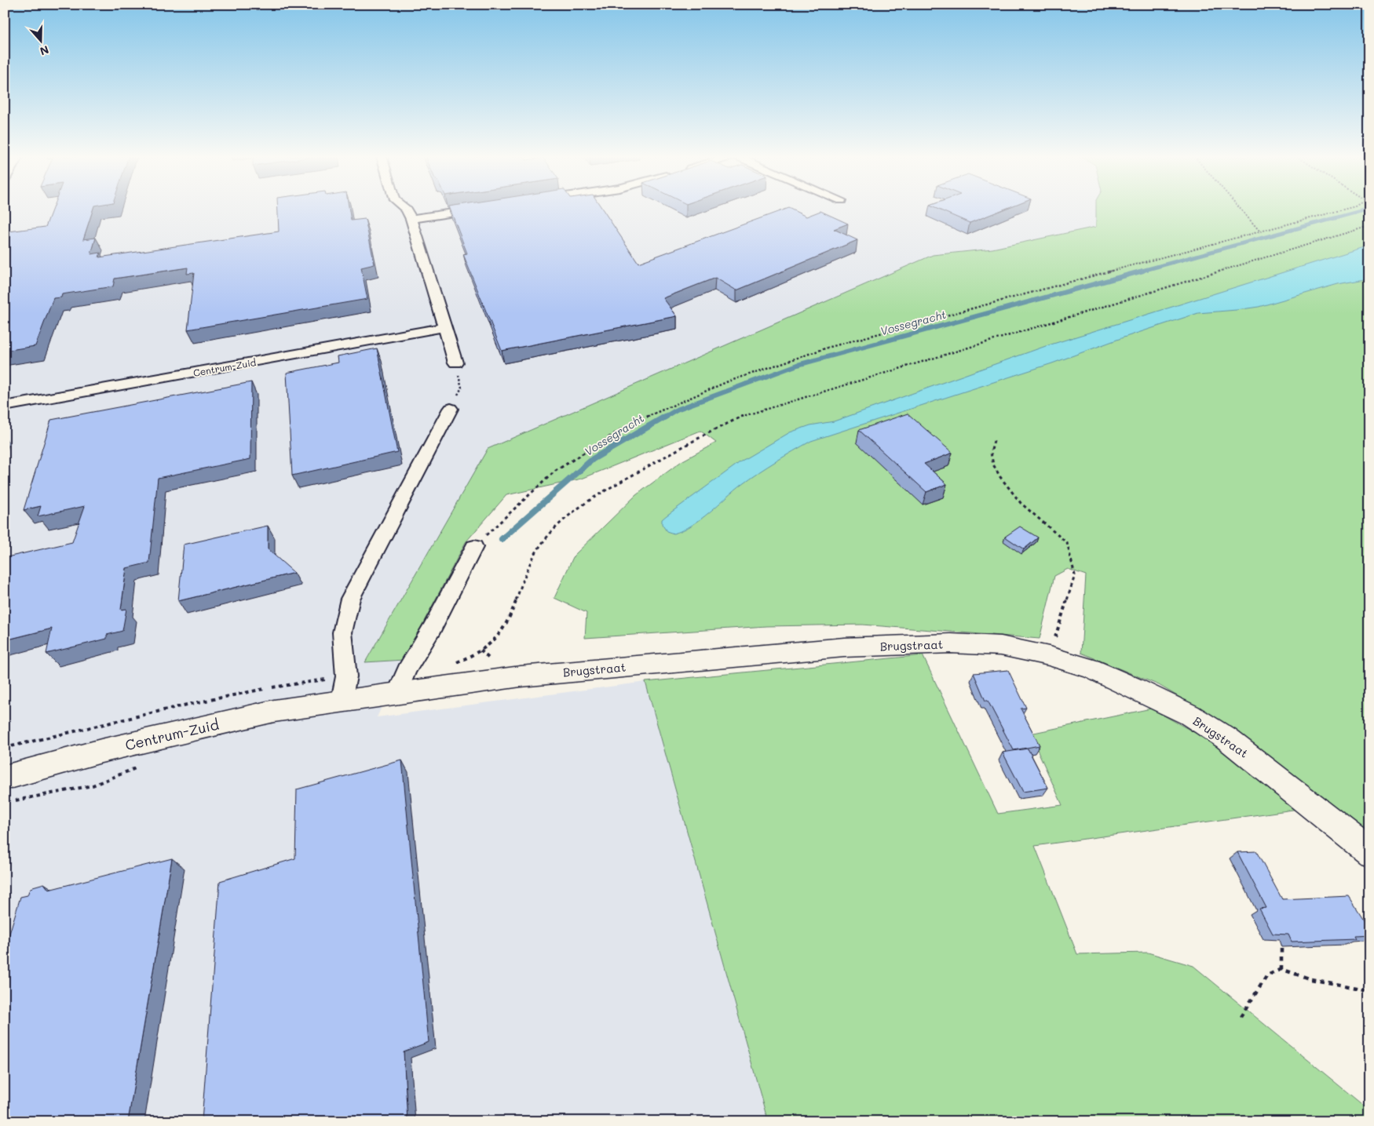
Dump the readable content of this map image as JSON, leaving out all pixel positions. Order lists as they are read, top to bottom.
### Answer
{
  "streets": {
    "street": ["Centrum-Zuid", "Brugstraat"]
  },
  "crossings": [
    ["Centrum-Zuid", "Brugstraat"]
  ],
  "water": ["Vossegracht"],
  "north": "bottom"
}
